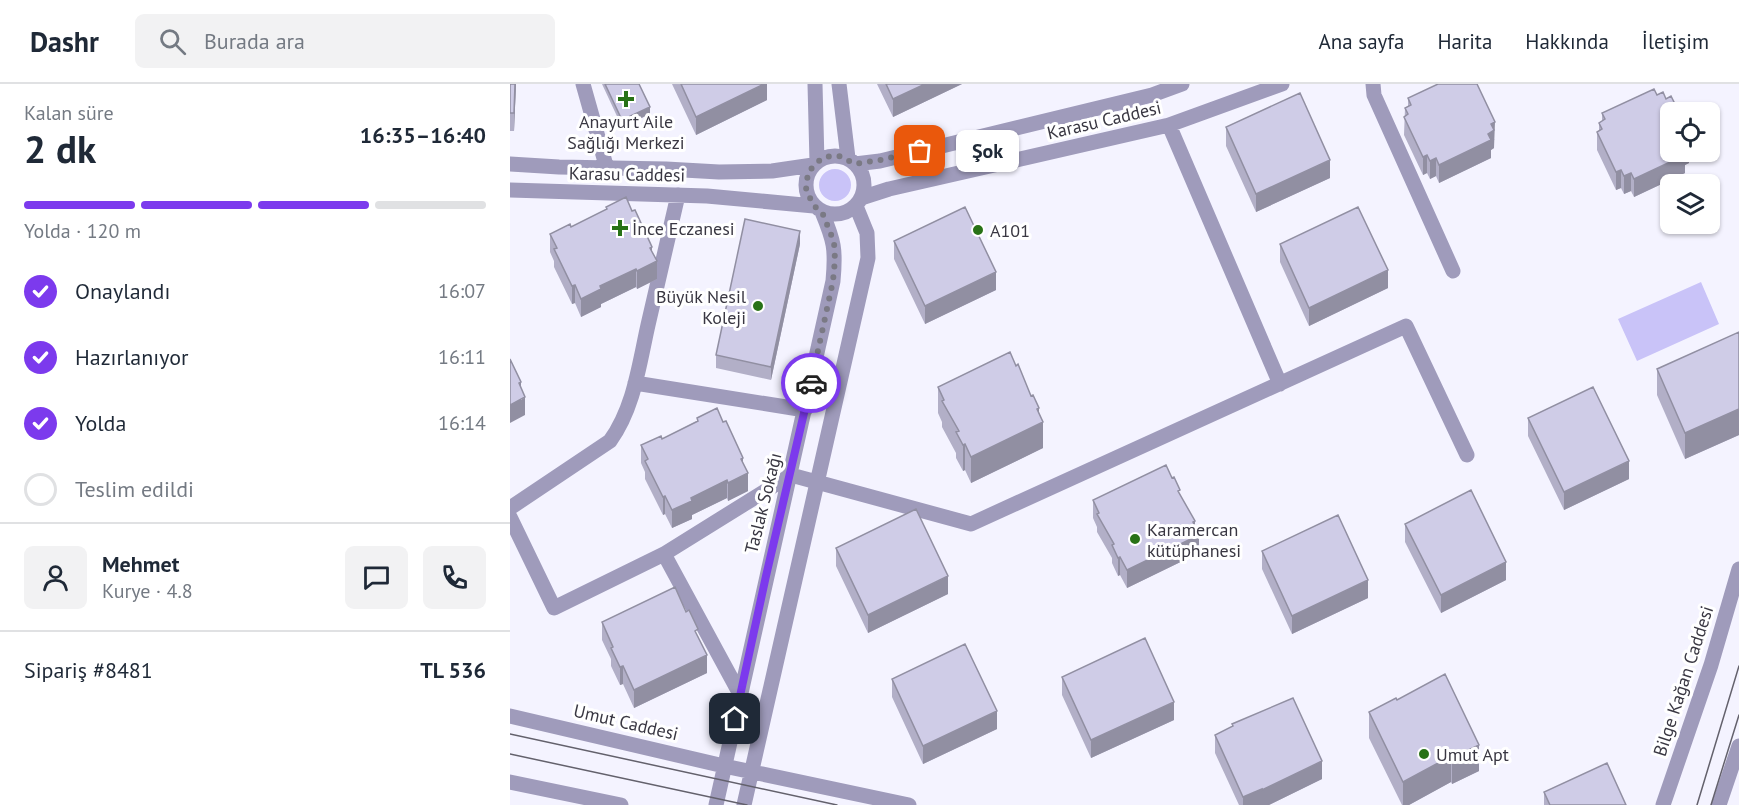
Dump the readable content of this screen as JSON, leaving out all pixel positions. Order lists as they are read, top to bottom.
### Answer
{
  "streets": {
    "street": [
      "Karasu Caddesi",
      "Taslak Sokağı",
      "Bilge Kağan Caddesi",
      "Umut Caddesi"
    ]
  },
  "crossings": [
    ["Karasu Caddesi", "Taslak Sokağı"],
    ["Taslak Sokağı", "Umut Caddesi"]
  ],
  "places": {
    "health": ["Anayurt Aile Sağlığı Merkezi", "İnce Eczanesi"],
    "other": [
      "Şok",
      "A101",
      "Büyük Nesil Koleji",
      "Karamercan kütüphanesi",
      "Umut Apt"
    ]
  },
  "page": {
    "header": "Dashr",
    "search": "Burada ara",
    "nav": [
      "Ana sayfa",
      "Harita",
      "Hakkında",
      "İletişim"
    ],
    "heading": ["2 dk", "Kalan süre", "16:35–16:40"],
    "panel": [
      "Mehmet",
      "Kurye · 4.8",
      "Sipariş #8481",
      "TL 536"
    ],
    "bubble": "Şok",
    "bar": "Yolda · 120 m",
    "list": [
      ["Onaylandı", "16:07"],
      ["Hazırlanıyor", "16:11"],
      ["Yolda", "16:14"],
      "Teslim edildi"
    ]
  }
}
